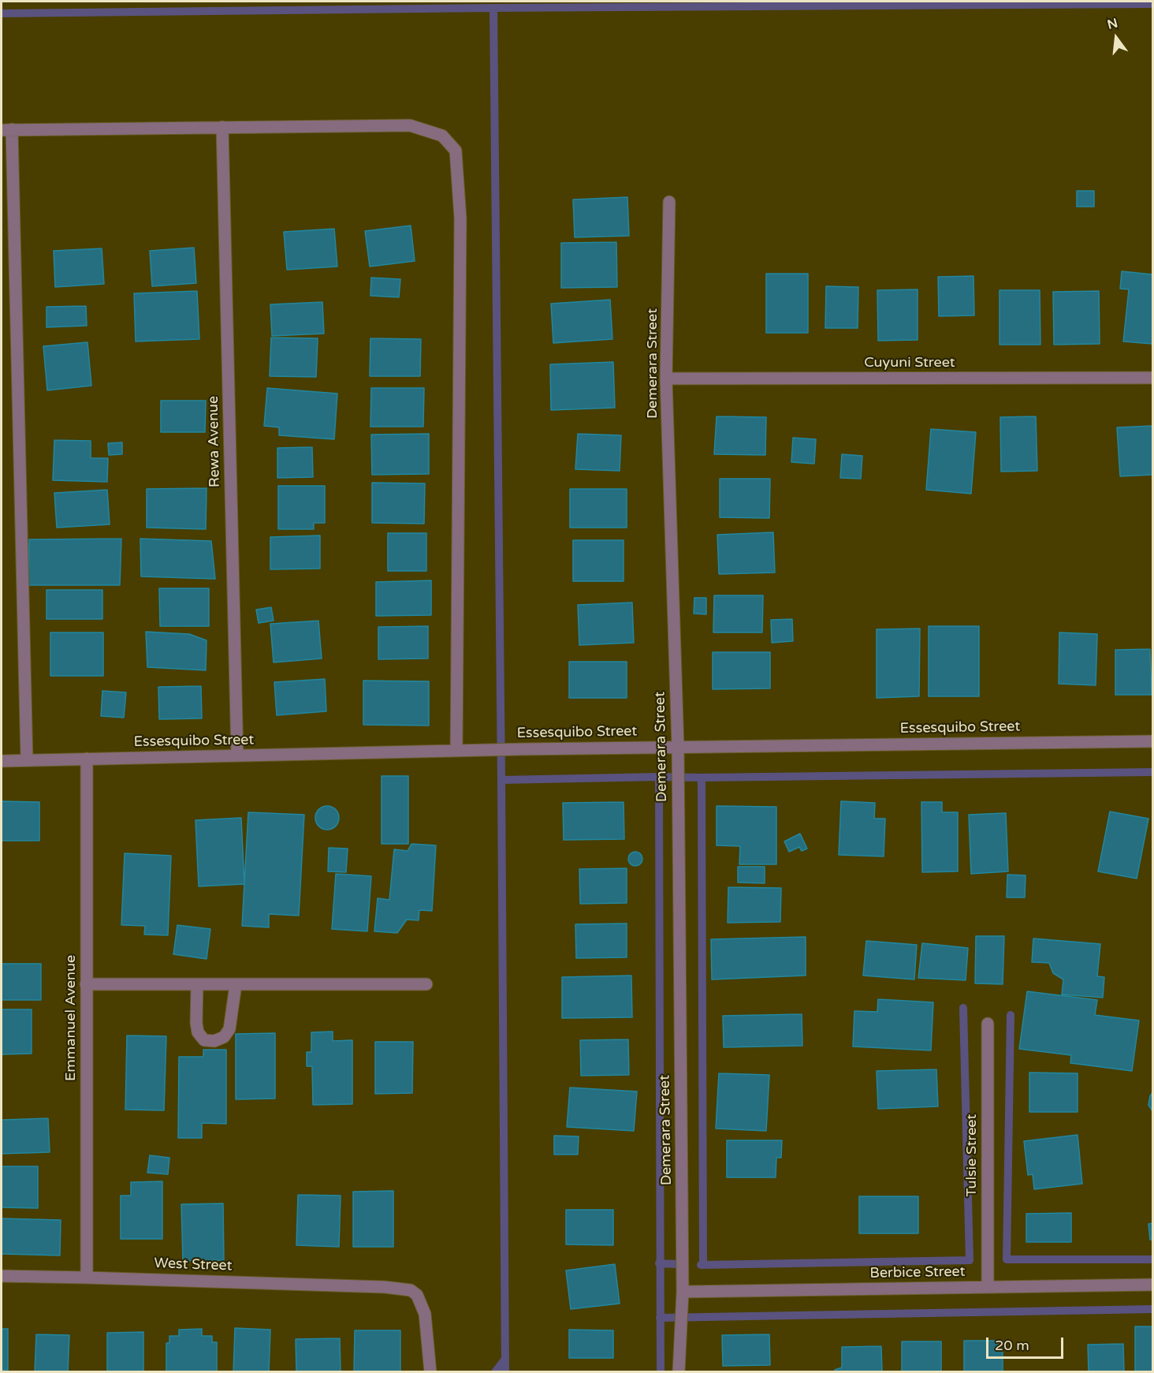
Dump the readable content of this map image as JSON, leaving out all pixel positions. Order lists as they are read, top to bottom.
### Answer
{
  "streets": {
    "street": [
      "Cuyuni Street",
      "Demerara Street",
      "Rewa Avenue",
      "Essesquibo Street",
      "Emmanuel Avenue",
      "Tulsie Street",
      "West Street",
      "Berbice Street"
    ]
  },
  "crossings": [
    ["Cuyuni Street", "Demerara Street"],
    ["Demerara Street", "Essesquibo Street"],
    ["Demerara Street", "Berbice Street"],
    ["Rewa Avenue", "Essesquibo Street"],
    ["Essesquibo Street", "Emmanuel Avenue"],
    ["Emmanuel Avenue", "West Street"],
    ["Tulsie Street", "Berbice Street"]
  ],
  "scale_bar": "20 m",
  "north": "top"
}
